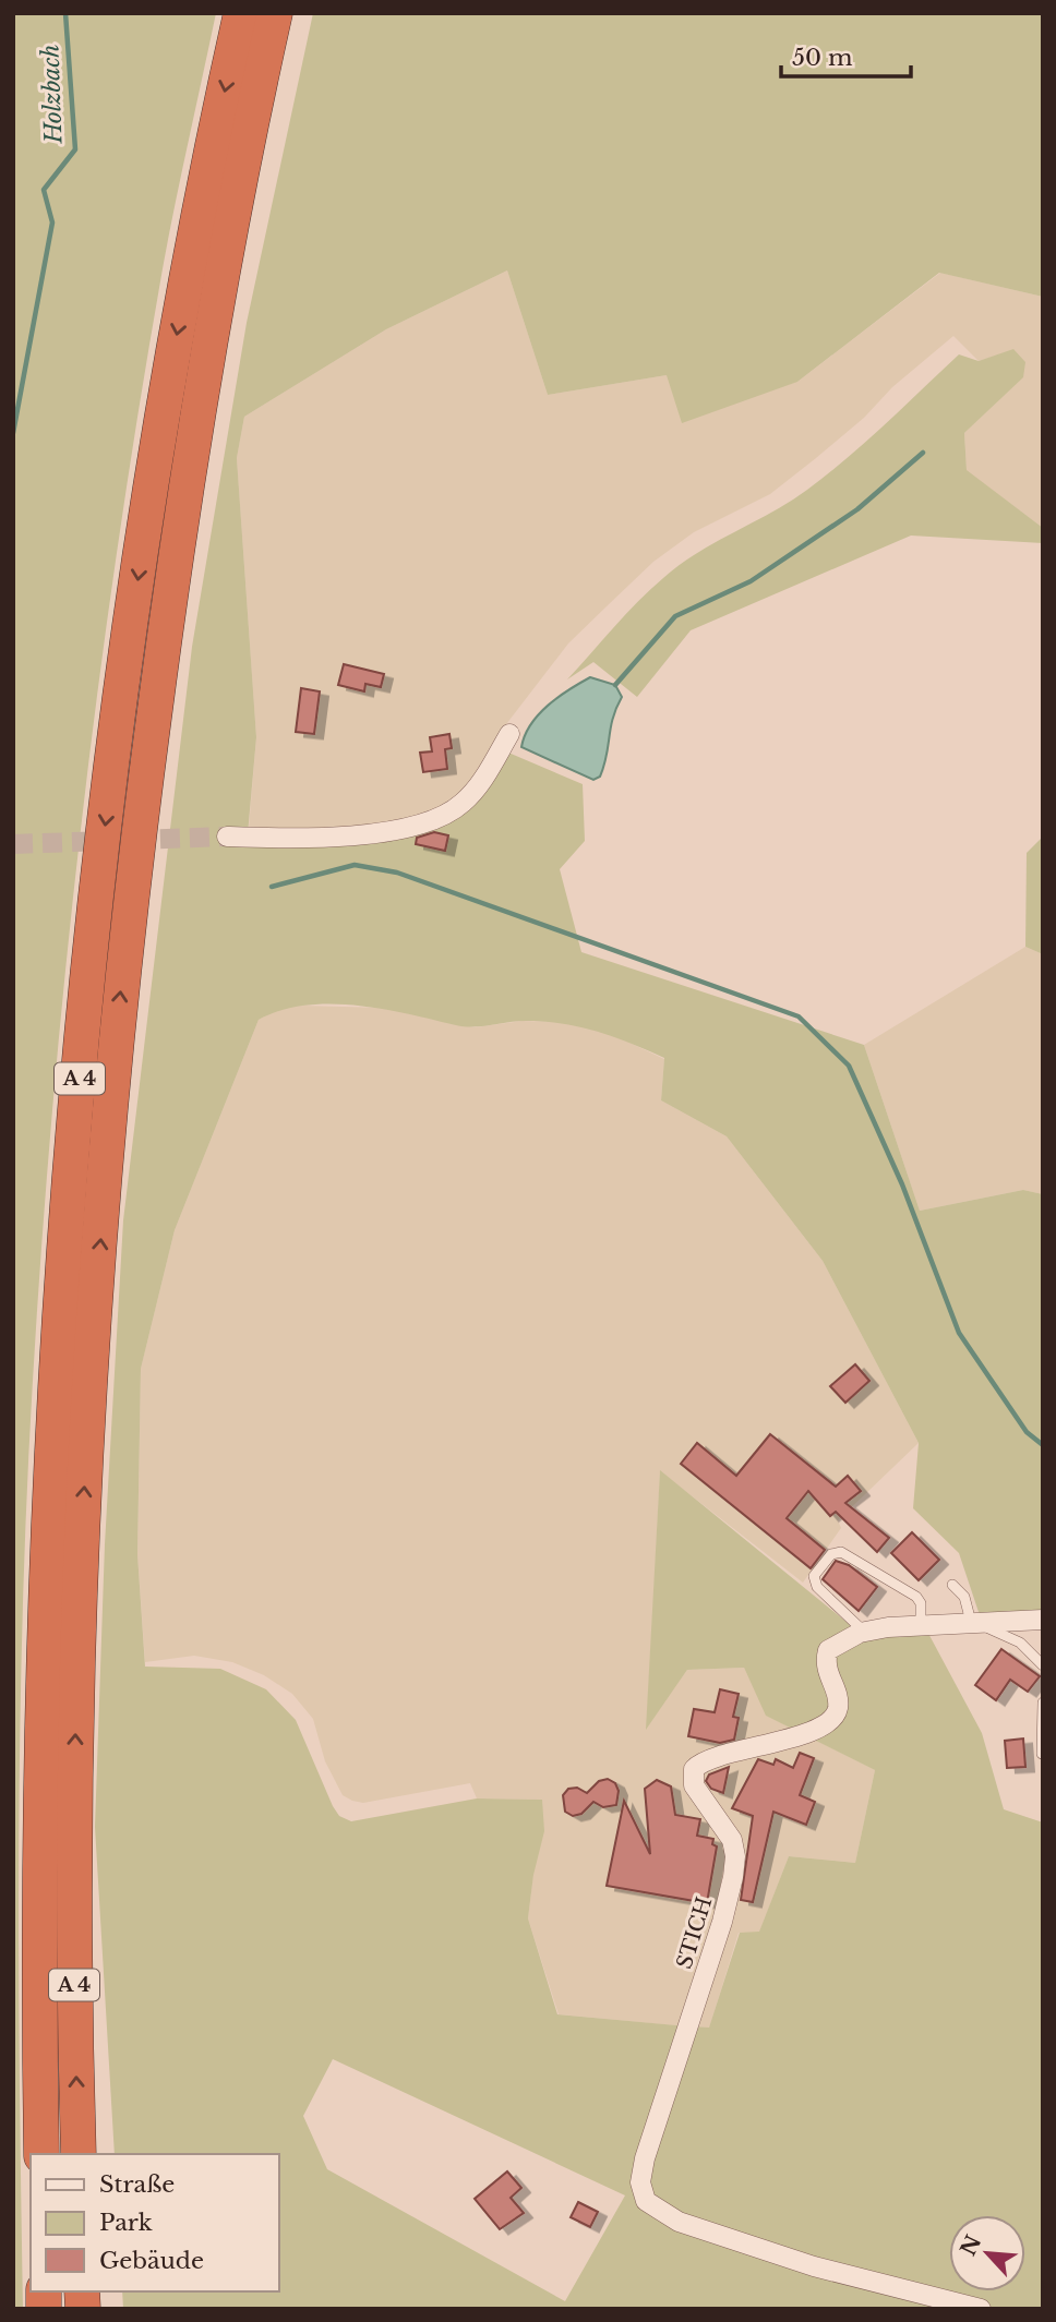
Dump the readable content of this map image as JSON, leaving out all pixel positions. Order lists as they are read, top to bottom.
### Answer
{
  "streets": {
    "highway": ["A 4"],
    "street": ["STICH"]
  },
  "water": ["Holzbach"],
  "legend": ["Straße", "Park", "Gebäude"],
  "scale_bar": "50 m",
  "north": "top left"
}
